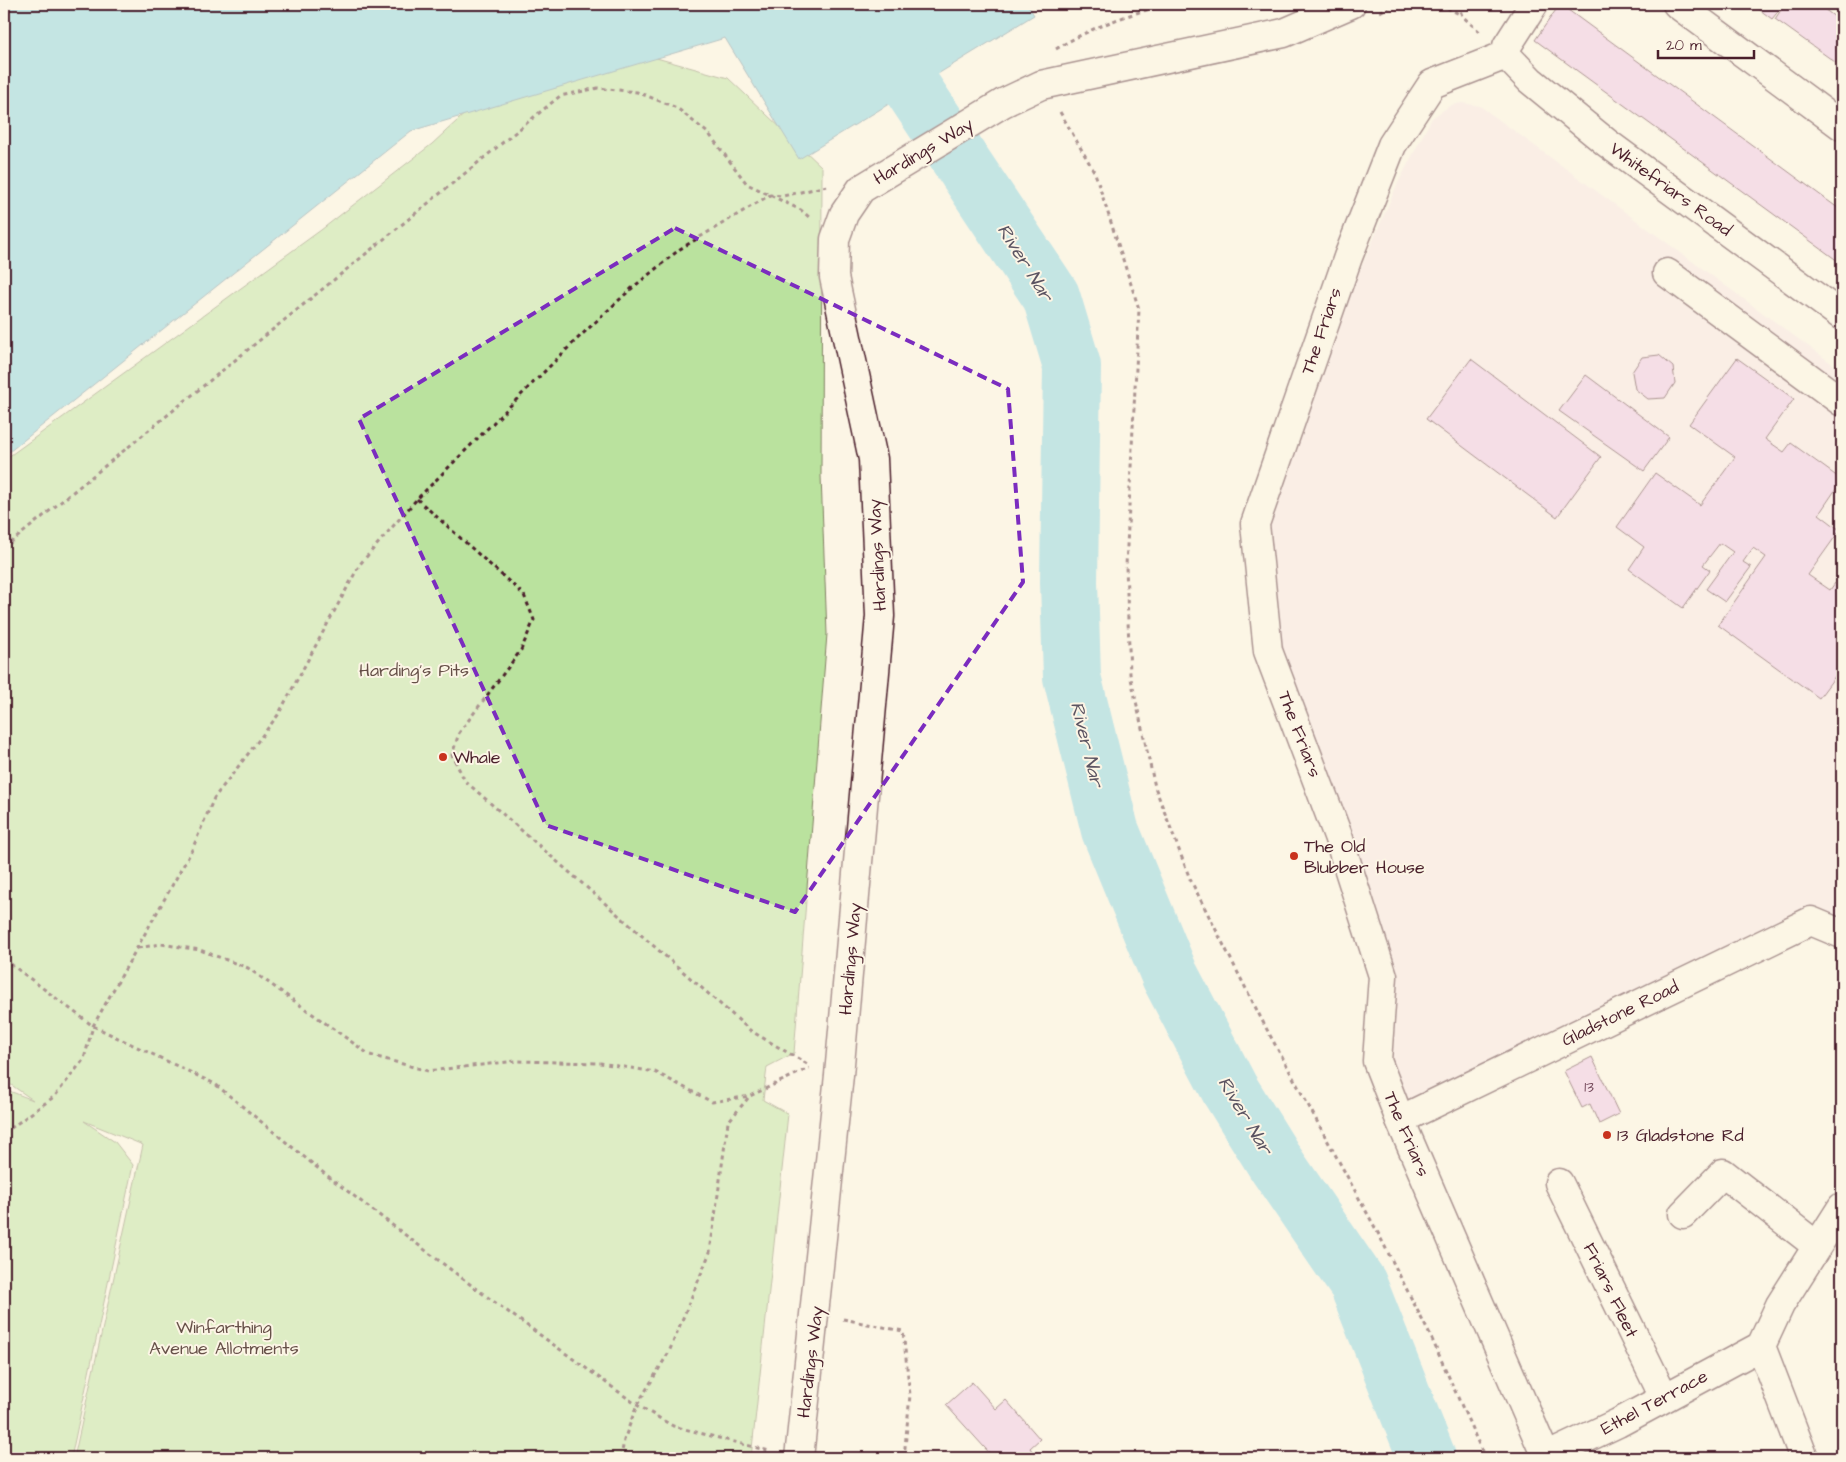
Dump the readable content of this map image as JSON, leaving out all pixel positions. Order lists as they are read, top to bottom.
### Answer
{
  "streets": {
    "street": [
      "Hardings Way",
      "Whitefriars Road",
      "The Friars",
      "Gladstone Road",
      "Friars Fleet",
      "Ethel Terrace"
    ]
  },
  "crossings": [
    ["Whitefriars Road", "The Friars"],
    ["The Friars", "Gladstone Road"],
    ["The Friars", "Ethel Terrace"],
    ["Friars Fleet", "Ethel Terrace"]
  ],
  "water": ["River Nar"],
  "parks": ["Harding's Pits", "Winfarthing Avenue Allotments"],
  "places": ["Whale", "The Old Blubber House", "13 Gladstone Rd"],
  "house_numbers": ["13"],
  "scale_bar": "20 m"
}
